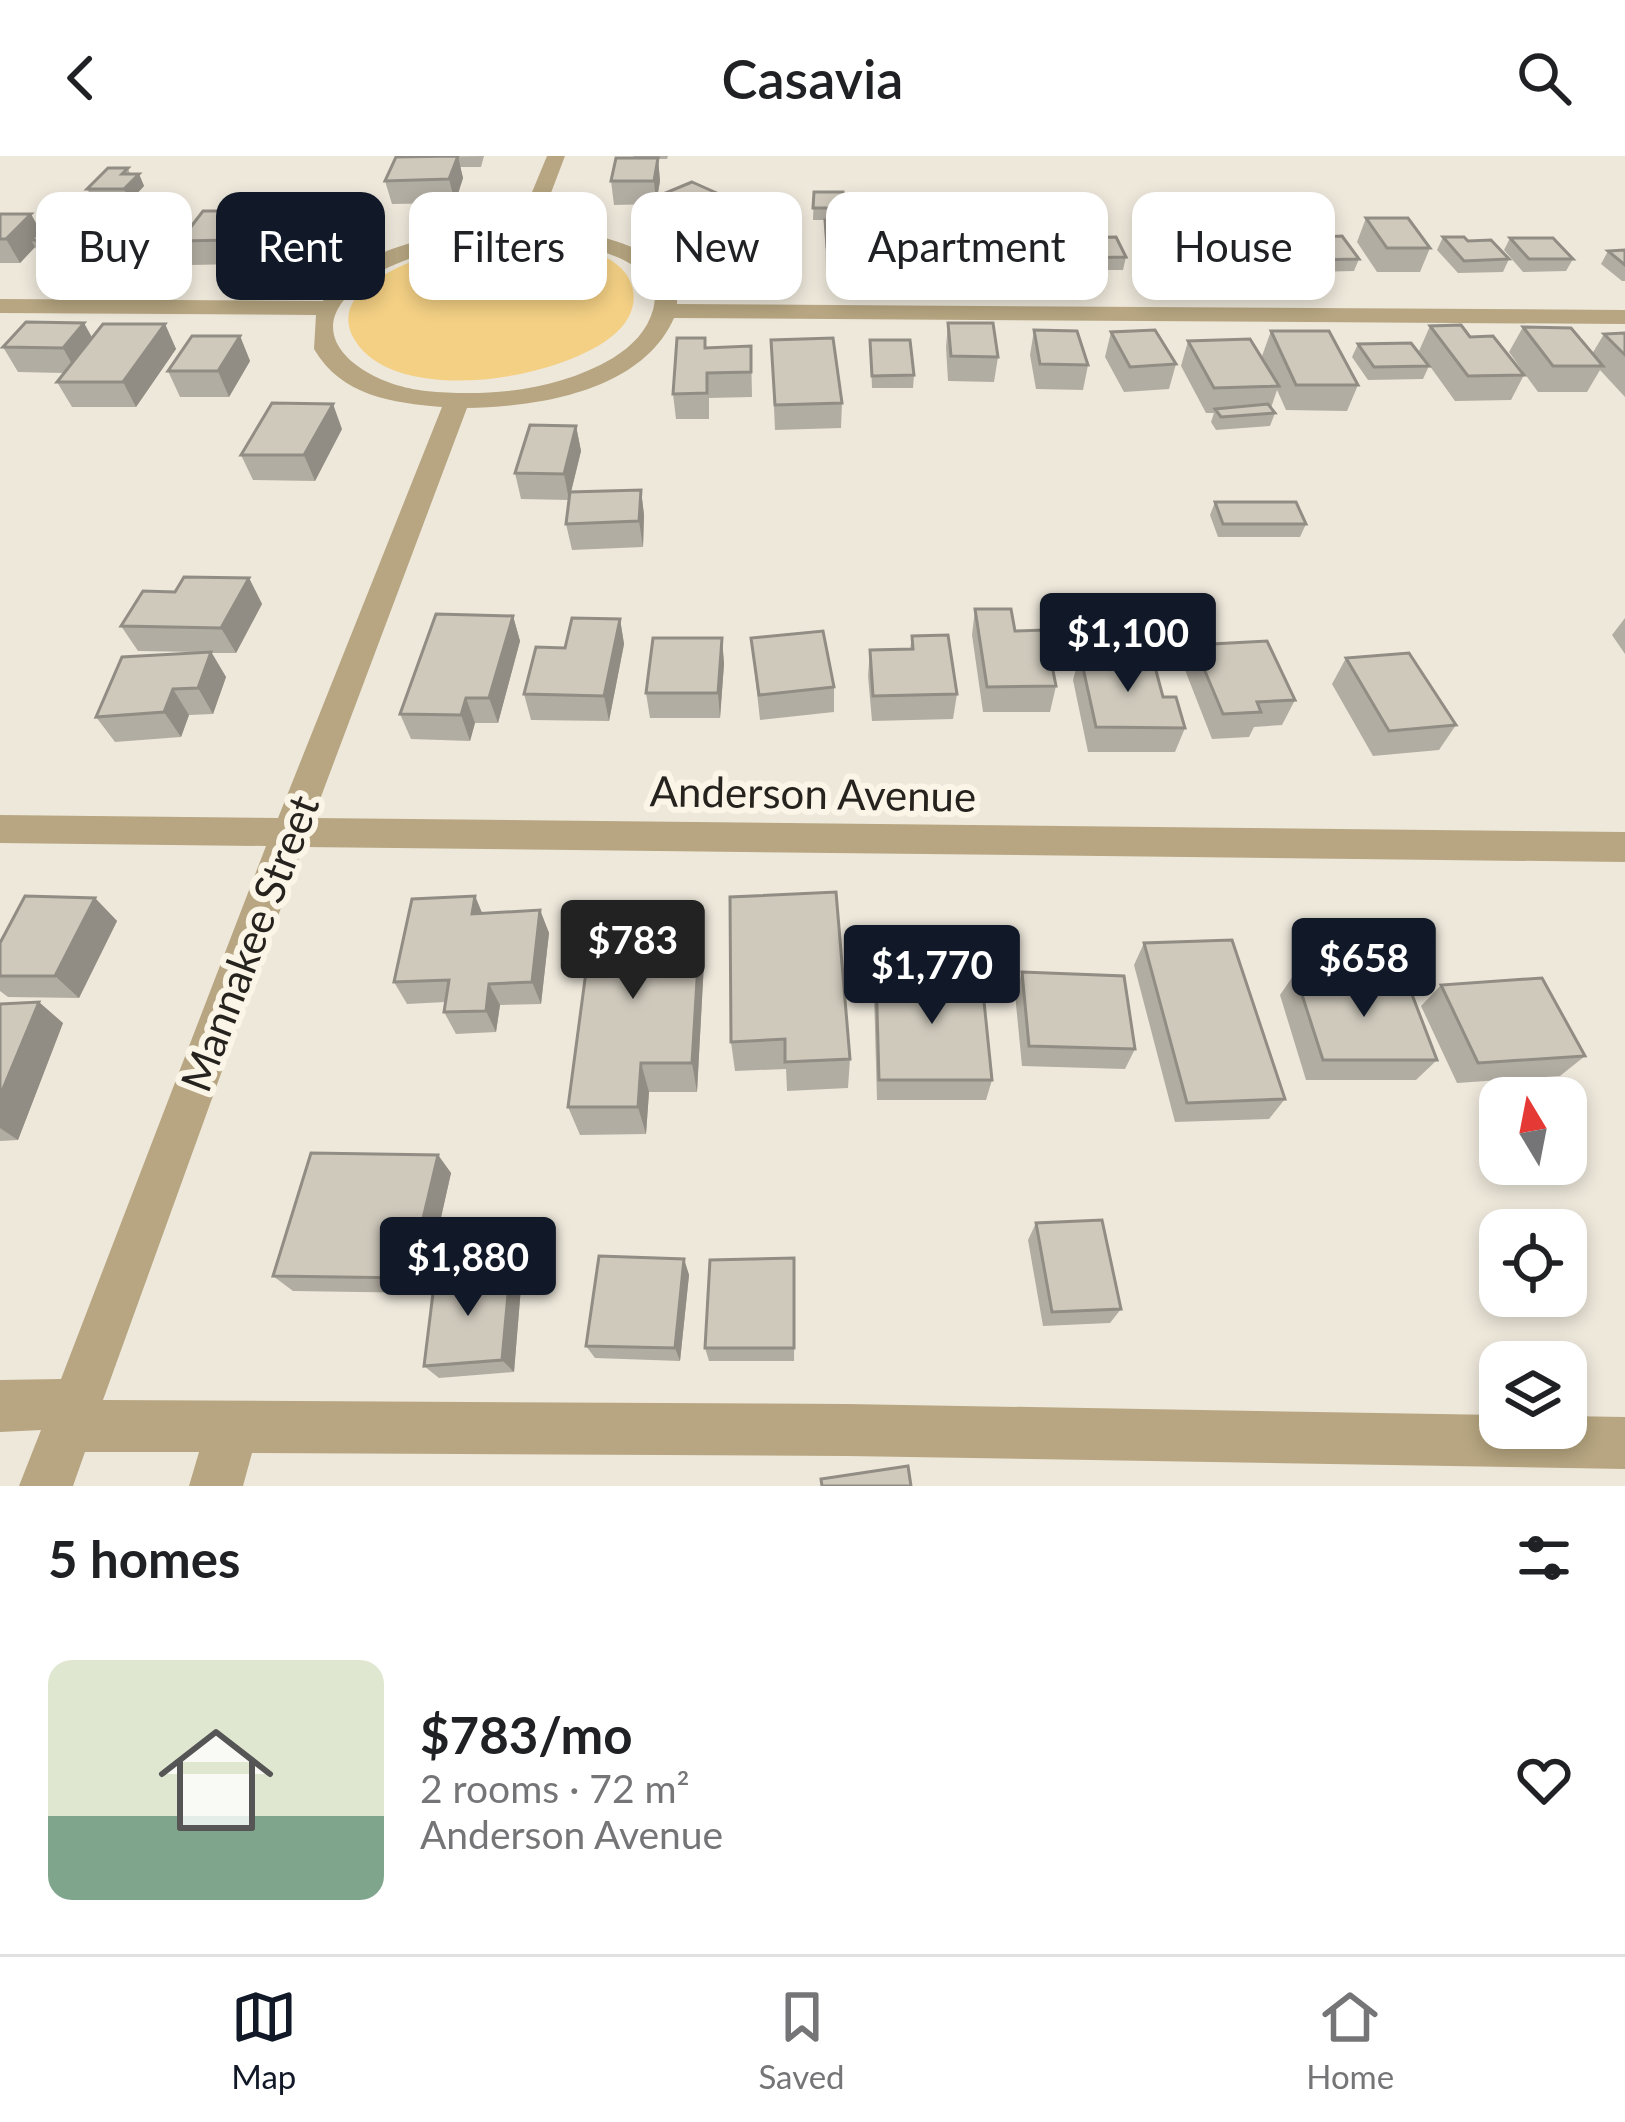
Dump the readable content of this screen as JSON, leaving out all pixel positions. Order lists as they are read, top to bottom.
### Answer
{
  "streets": {
    "street": ["Anderson Avenue", "Mannakee Street"]
  },
  "crossings": [
    ["Anderson Avenue", "Mannakee Street"]
  ],
  "north": "top",
  "page": {
    "header": "Casavia",
    "chip": [
      "Buy",
      "Rent",
      "Filters",
      "New",
      "Apartment",
      "House"
    ],
    "price": [
      "$1,100",
      "$783",
      "$658",
      "$1,770",
      "$1,880"
    ],
    "heading": "5 homes",
    "list": [
      {
        "name": "$783/mo",
        "note": "2 rooms · 72 m² · Anderson Avenue"
      }
    ],
    "tabs": ["Map", "Saved", "Home"]
  }
}
